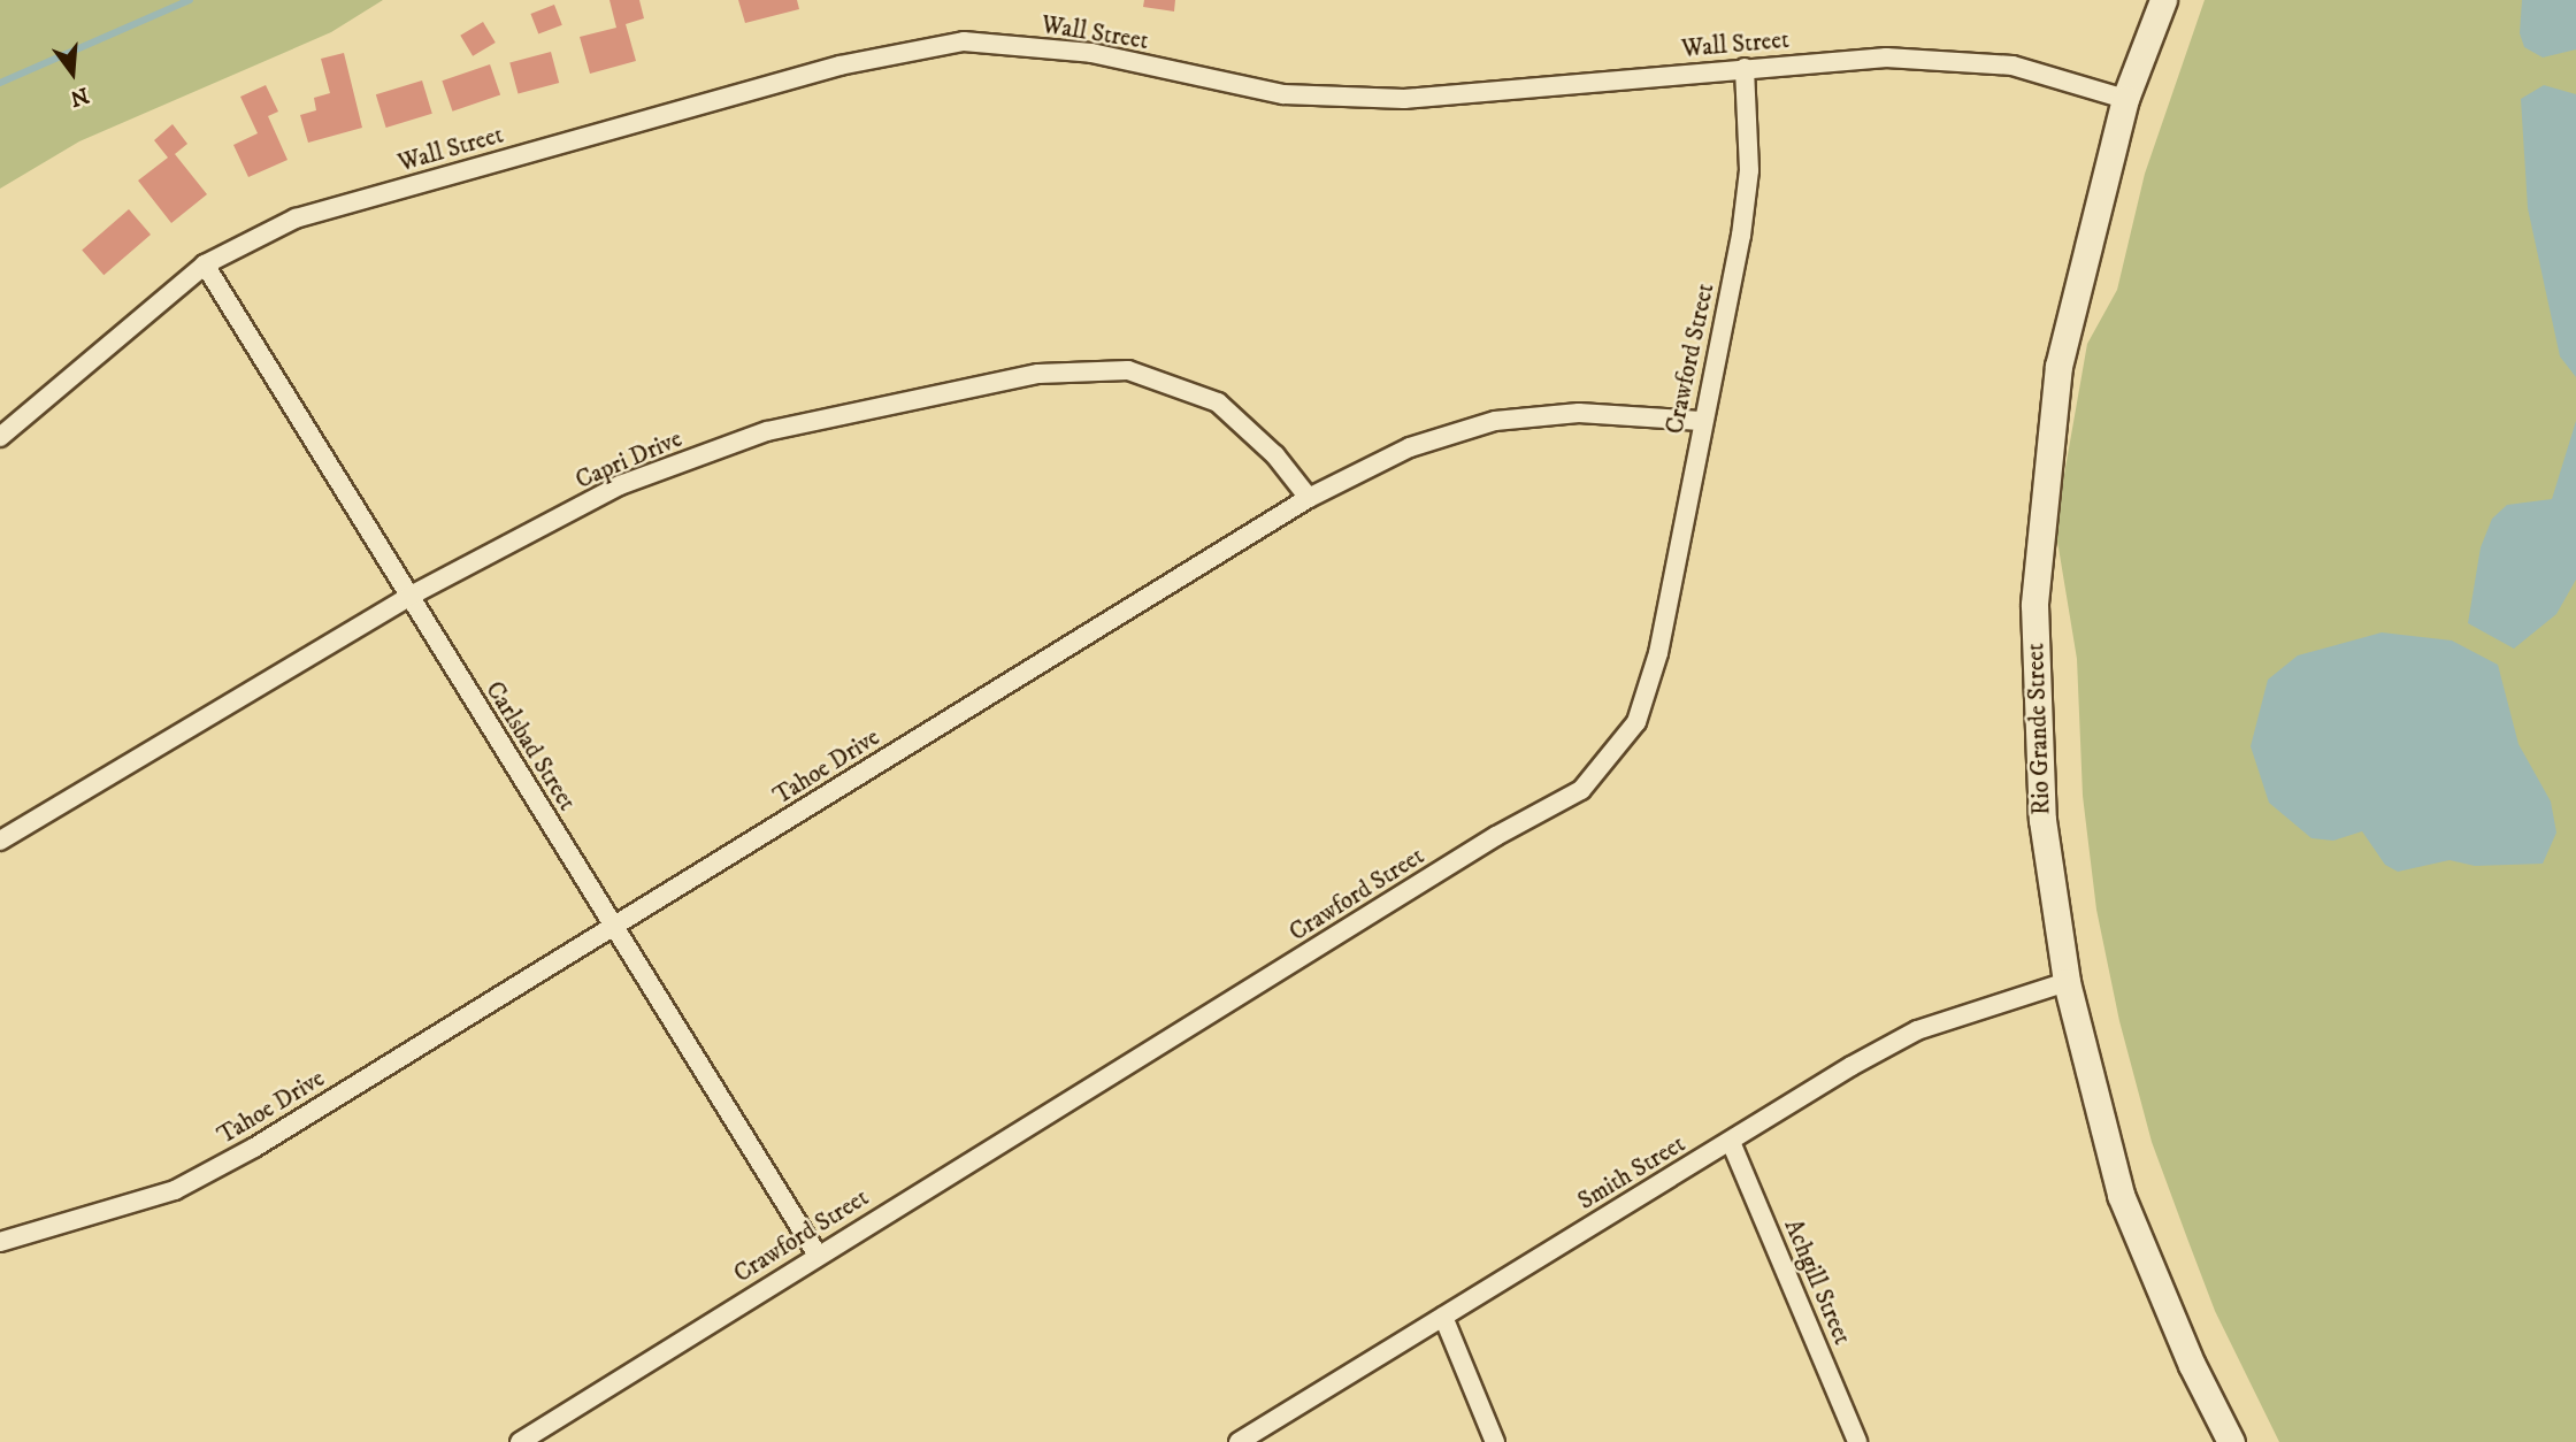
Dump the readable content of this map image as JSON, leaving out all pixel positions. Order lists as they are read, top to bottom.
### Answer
{
  "streets": {
    "street": [
      "Wall Street",
      "Crawford Street",
      "Capri Drive",
      "Rio Grande Street",
      "Carlsbad Street",
      "Tahoe Drive",
      "Smith Street",
      "Achgill Street"
    ]
  },
  "crossings": [
    ["Wall Street", "Crawford Street"],
    ["Wall Street", "Rio Grande Street"],
    ["Wall Street", "Carlsbad Street"],
    ["Crawford Street", "Carlsbad Street"],
    ["Crawford Street", "Tahoe Drive"],
    ["Capri Drive", "Carlsbad Street"],
    ["Capri Drive", "Tahoe Drive"],
    ["Rio Grande Street", "Smith Street"],
    ["Carlsbad Street", "Tahoe Drive"],
    ["Smith Street", "Achgill Street"]
  ],
  "north": "bottom"
}
